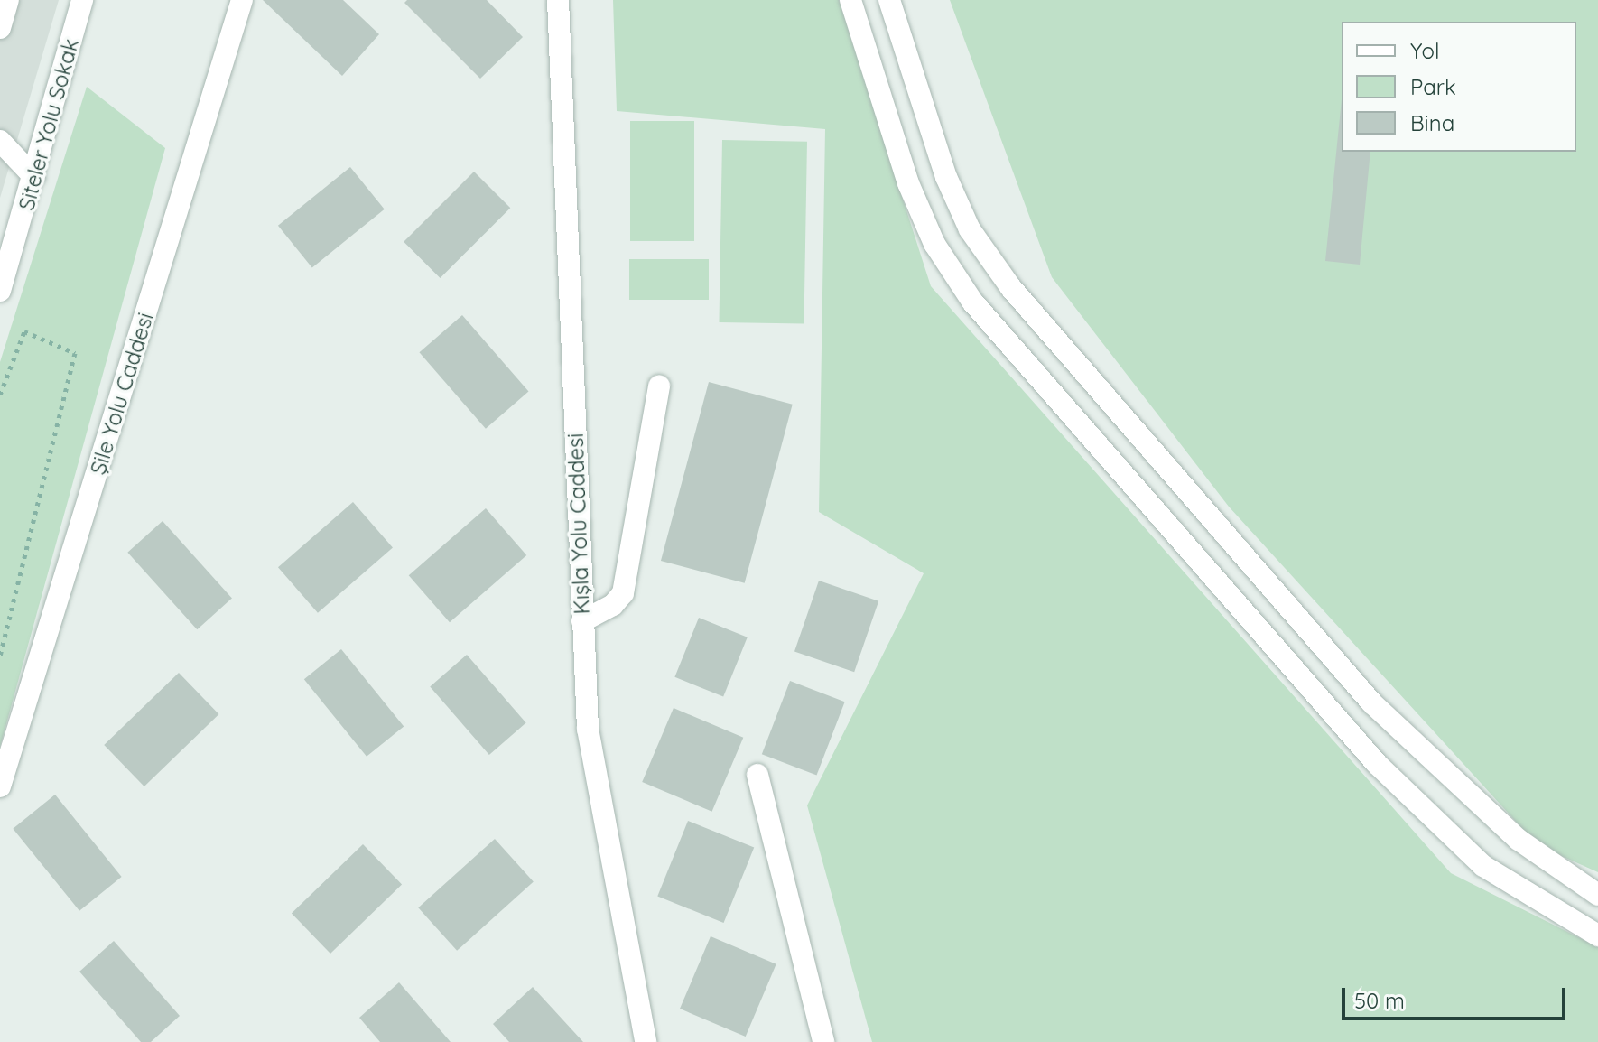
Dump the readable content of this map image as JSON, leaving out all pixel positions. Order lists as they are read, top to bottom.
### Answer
{
  "streets": {
    "street": ["Siteler Yolu Sokak", "Şile Yolu Caddesi", "Kışla Yolu Caddesi"]
  },
  "legend": ["Yol", "Park", "Bina"],
  "scale_bar": "50 m"
}
